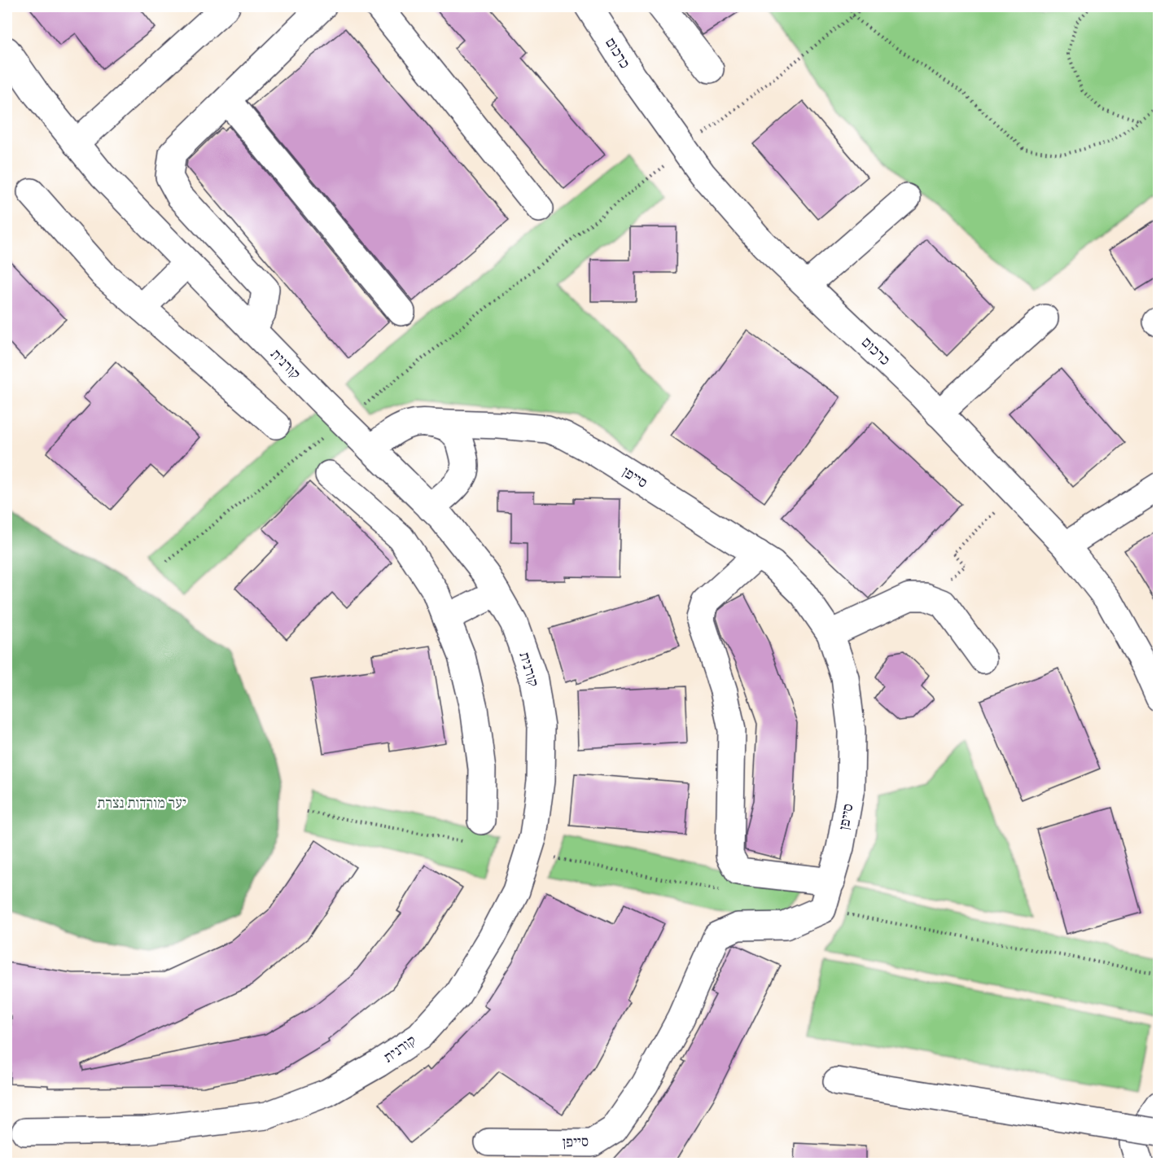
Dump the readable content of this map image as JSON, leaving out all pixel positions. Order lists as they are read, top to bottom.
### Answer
{
  "streets": {
    "street": ["כרכום", "קורנית", "סייפן"]
  },
  "crossings": [
    ["קורנית", "סייפן"]
  ],
  "parks": ["יער מורדות נצרת"]
}
